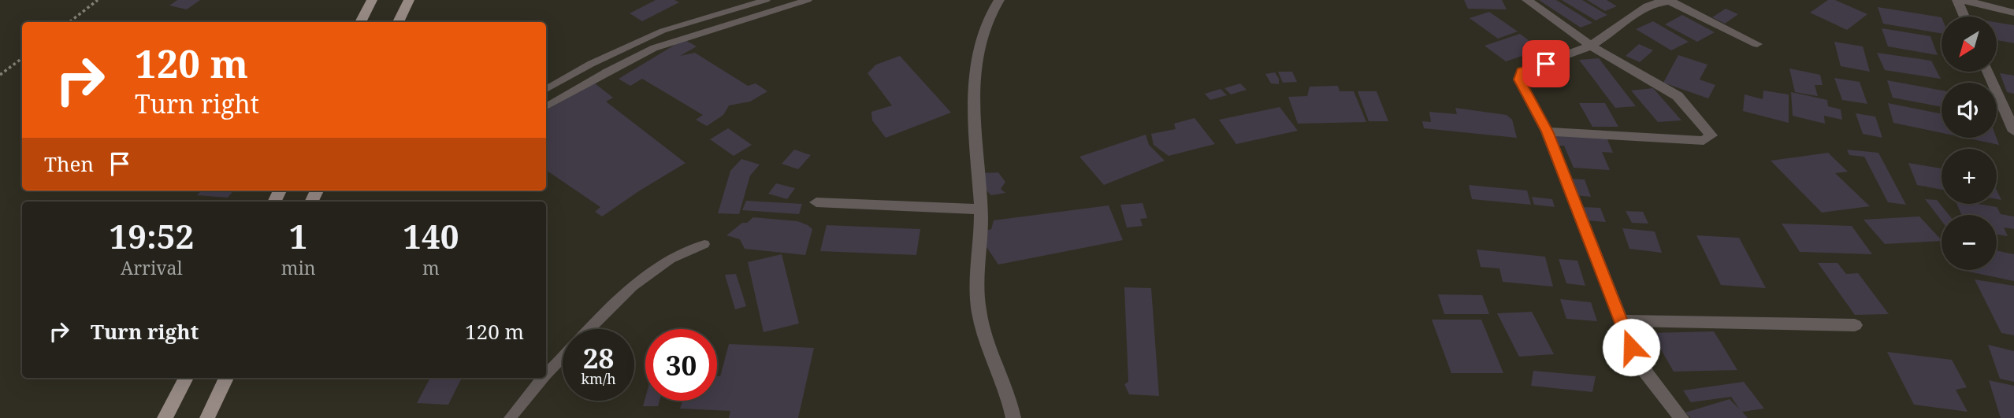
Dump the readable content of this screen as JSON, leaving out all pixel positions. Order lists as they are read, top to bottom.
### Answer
{
  "north": "bottom left",
  "page": {
    "map_buttons": ["+", "−"],
    "turn": ["120 m", "Turn right"],
    "then": "Then",
    "eta": [
      "19:52",
      "Arrival",
      "1",
      "min",
      "140",
      "m"
    ],
    "list": [
      {
        "name": "Turn right",
        "value": "120 m"
      }
    ],
    "speed": "28 km/h",
    "limit": "30"
  }
}
